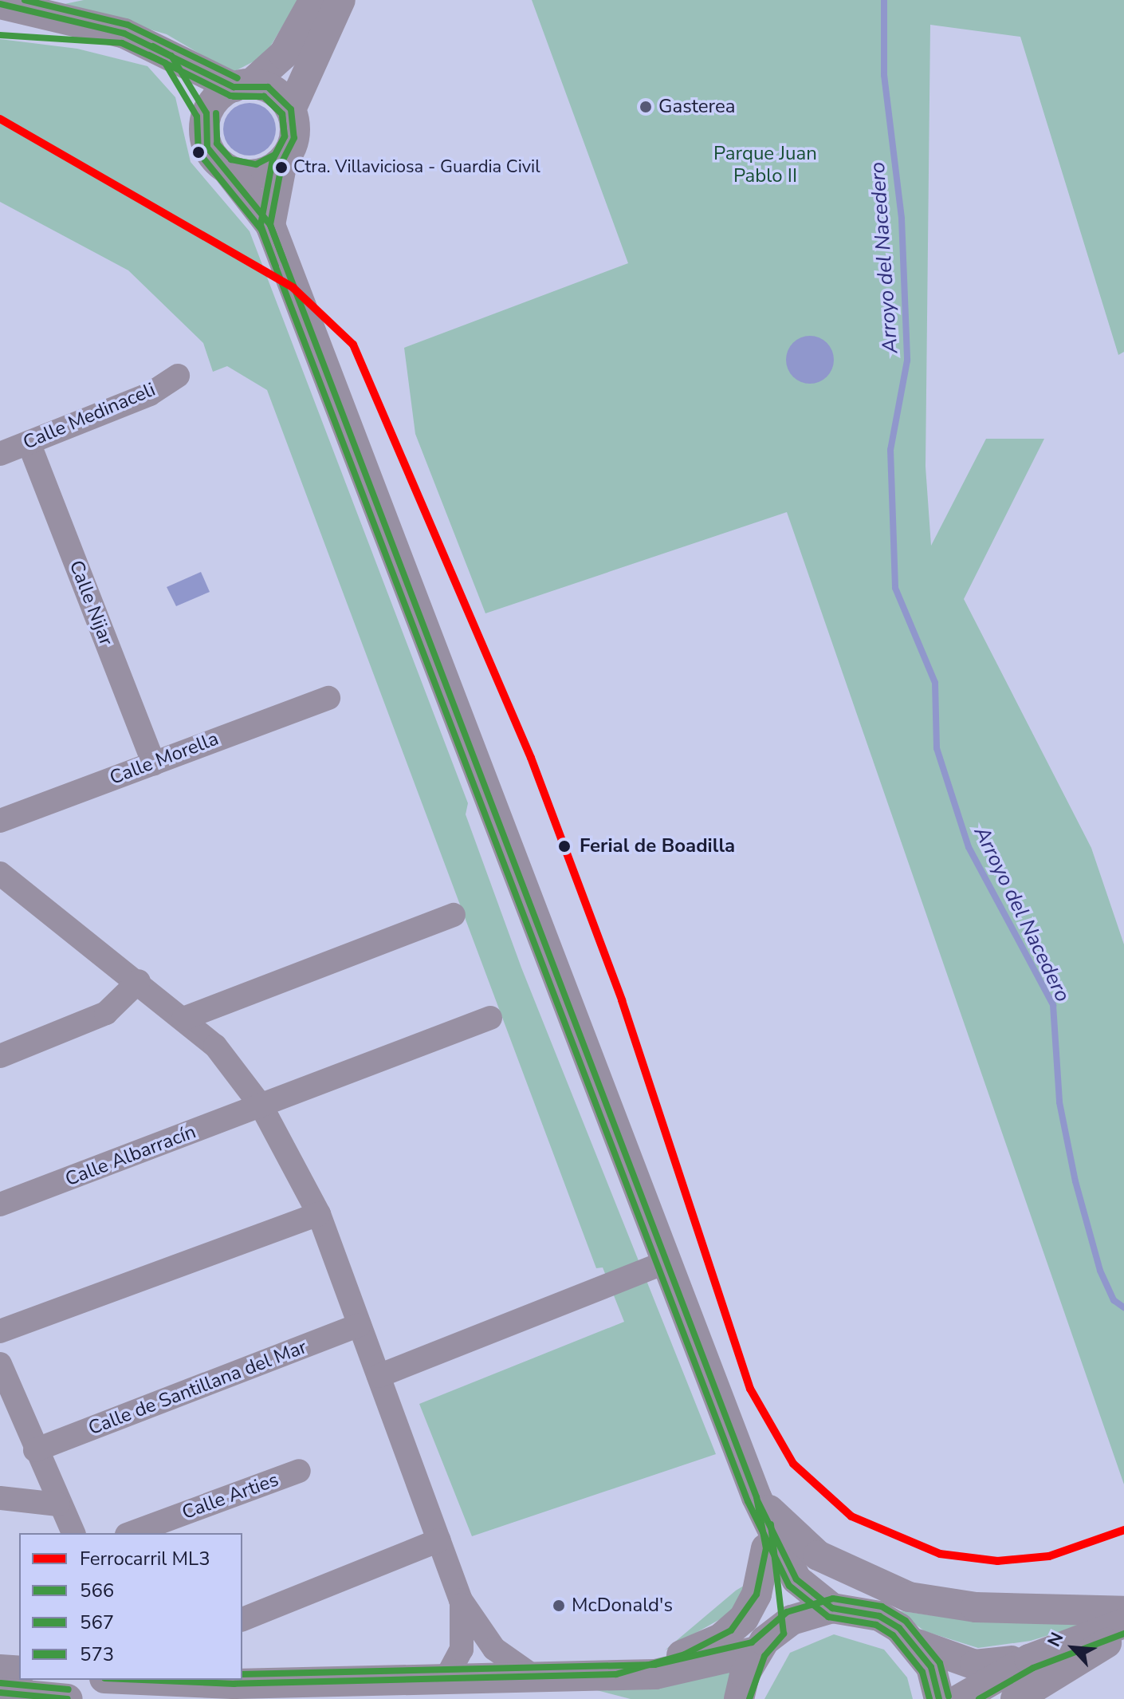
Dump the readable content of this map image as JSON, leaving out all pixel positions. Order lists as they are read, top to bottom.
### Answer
{
  "streets": {
    "street": [
      "Calle Medinaceli",
      "Calle Nijar",
      "Calle Morella",
      "Calle Albarracín",
      "Calle de Santillana del Mar",
      "Calle Arties"
    ]
  },
  "crossings": [
    ["Calle Medinaceli", "Calle Nijar"],
    ["Calle Nijar", "Calle Morella"]
  ],
  "water": ["Arroyo del Nacedero"],
  "parks": ["Parque Juan Pablo II"],
  "places": [
    "Gasterea",
    "Ctra. Villaviciosa - Guardia Civil",
    "Ferial de Boadilla",
    "McDonald's"
  ],
  "lines": [
    "transit line 573",
    "transit line 566",
    "transit line 567",
    "rail line ML3"
  ],
  "legend": [
    "Ferrocarril ML3",
    "566",
    "567",
    "573"
  ],
  "north": "top left"
}
